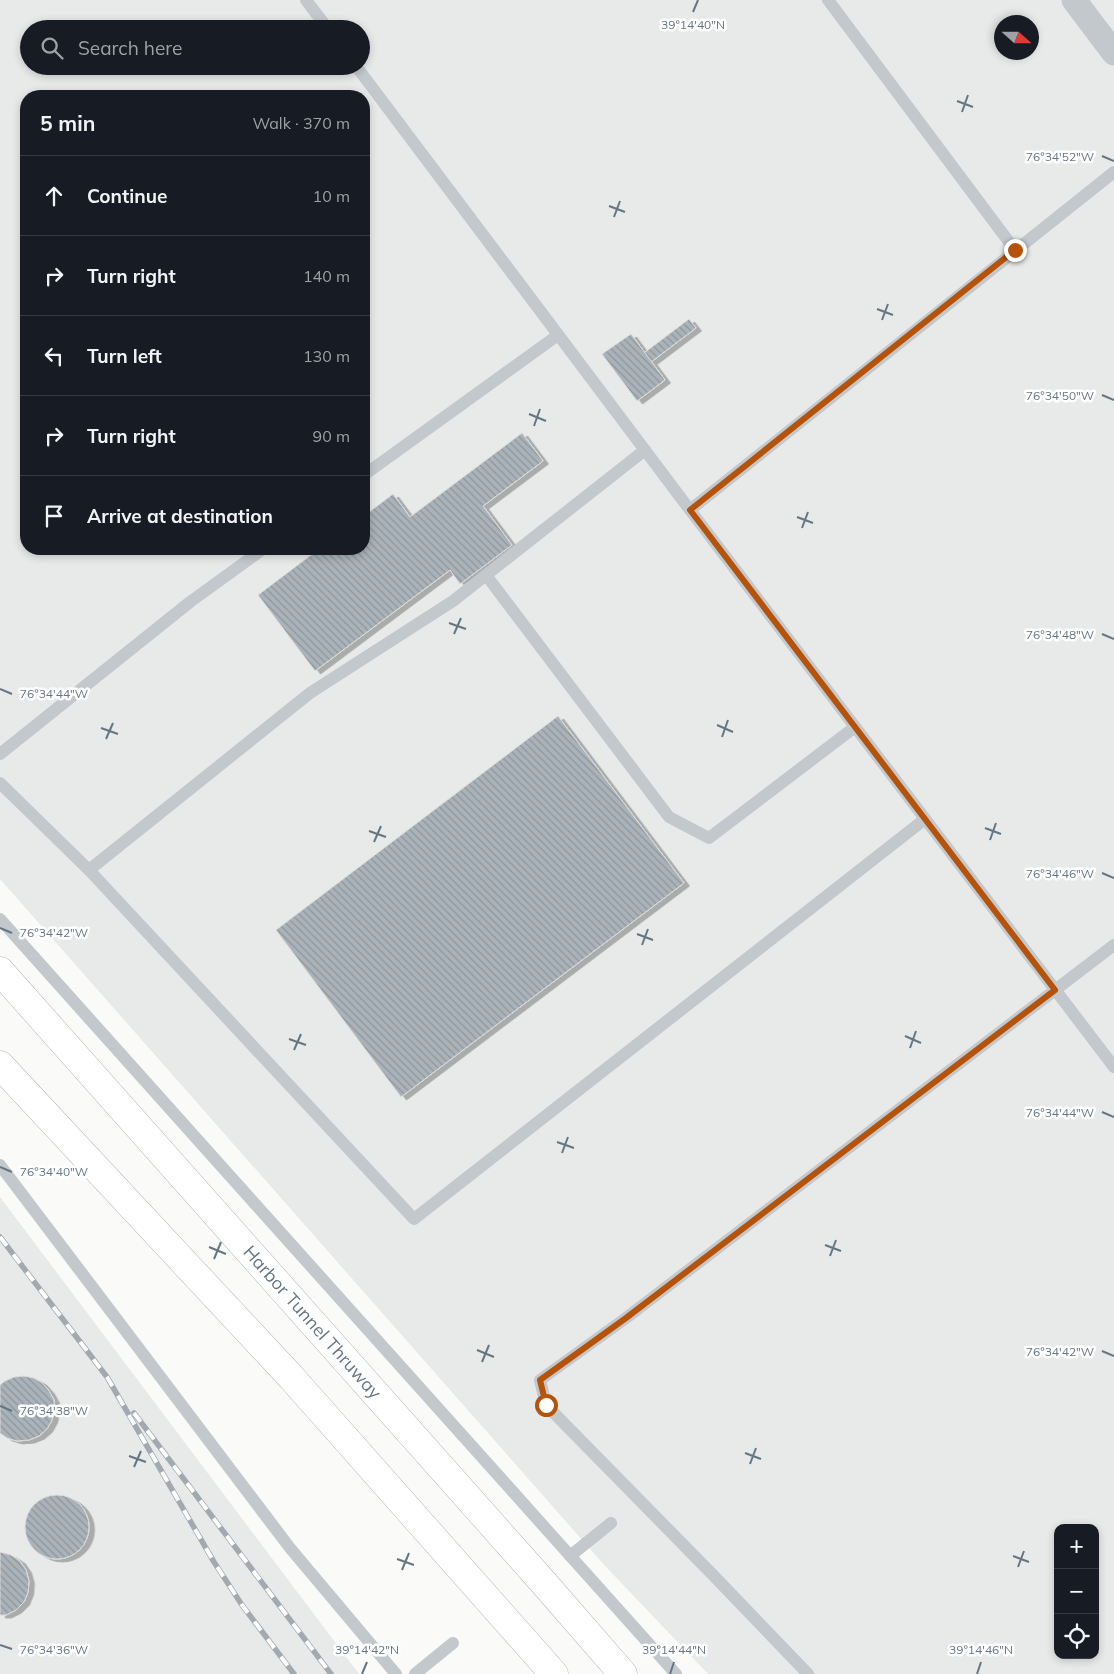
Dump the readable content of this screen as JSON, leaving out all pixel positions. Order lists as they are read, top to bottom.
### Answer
{
  "streets": {
    "highway": ["Harbor Tunnel Thruway"]
  },
  "north": "right",
  "page": {
    "search": "Search here",
    "heading": ["5 min", "Walk · 370 m"],
    "list": [
      ["Continue", "10 m"],
      ["Turn right", "140 m"],
      ["Turn left", "130 m"],
      ["Turn right", "90 m"],
      "Arrive at destination"
    ],
    "map_buttons": ["+", "−"]
  },
  "coordinates": [
    "39°14'40\"N",
    "76°34'52\"W",
    "76°34'50\"W",
    "76°34'48\"W",
    "76°34'44\"W",
    "76°34'46\"W",
    "76°34'42\"W",
    "76°34'40\"W",
    "76°34'38\"W",
    "76°34'36\"W",
    "39°14'42\"N",
    "39°14'44\"N",
    "39°14'46\"N"
  ]
}
